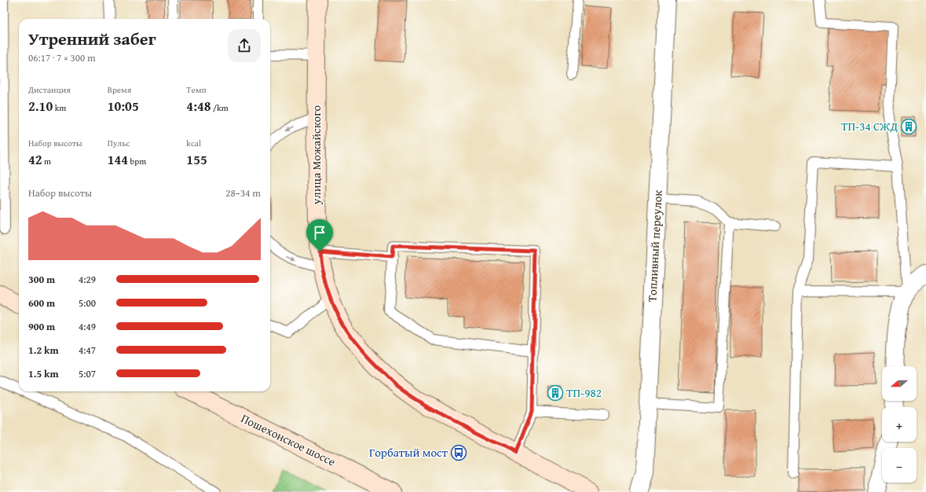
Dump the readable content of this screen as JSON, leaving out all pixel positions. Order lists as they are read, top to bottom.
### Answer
{
  "streets": {
    "main road": ["улица Можайского", "Пошехонское шоссе"],
    "street": ["Топливный переулок"]
  },
  "places": {
    "building": ["ТП-34 СЖД", "ТП-982"],
    "bus stop": ["Горбатый мост"]
  },
  "north": "left",
  "page": {
    "heading": ["Утренний забег", "06:17 · 7 × 300 m"],
    "stats": [
      ["Дистанция", "2.10 km"],
      ["Время", "10:05"],
      ["Темп", "4:48 /km"],
      ["Набор высоты", "42 m"],
      ["Пульс", "144 bpm"],
      ["kcal", "155"]
    ],
    "chart": ["Набор высоты", "28–34 m"],
    "list": [
      {
        "name": "300 m",
        "note": "4:29"
      },
      {
        "name": "600 m",
        "note": "5:00"
      },
      {
        "name": "900 m",
        "note": "4:49"
      },
      {
        "name": "1.2 km",
        "note": "4:47"
      },
      {
        "name": "1.5 km",
        "note": "5:07"
      }
    ],
    "map_buttons": ["+", "−"]
  }
}
